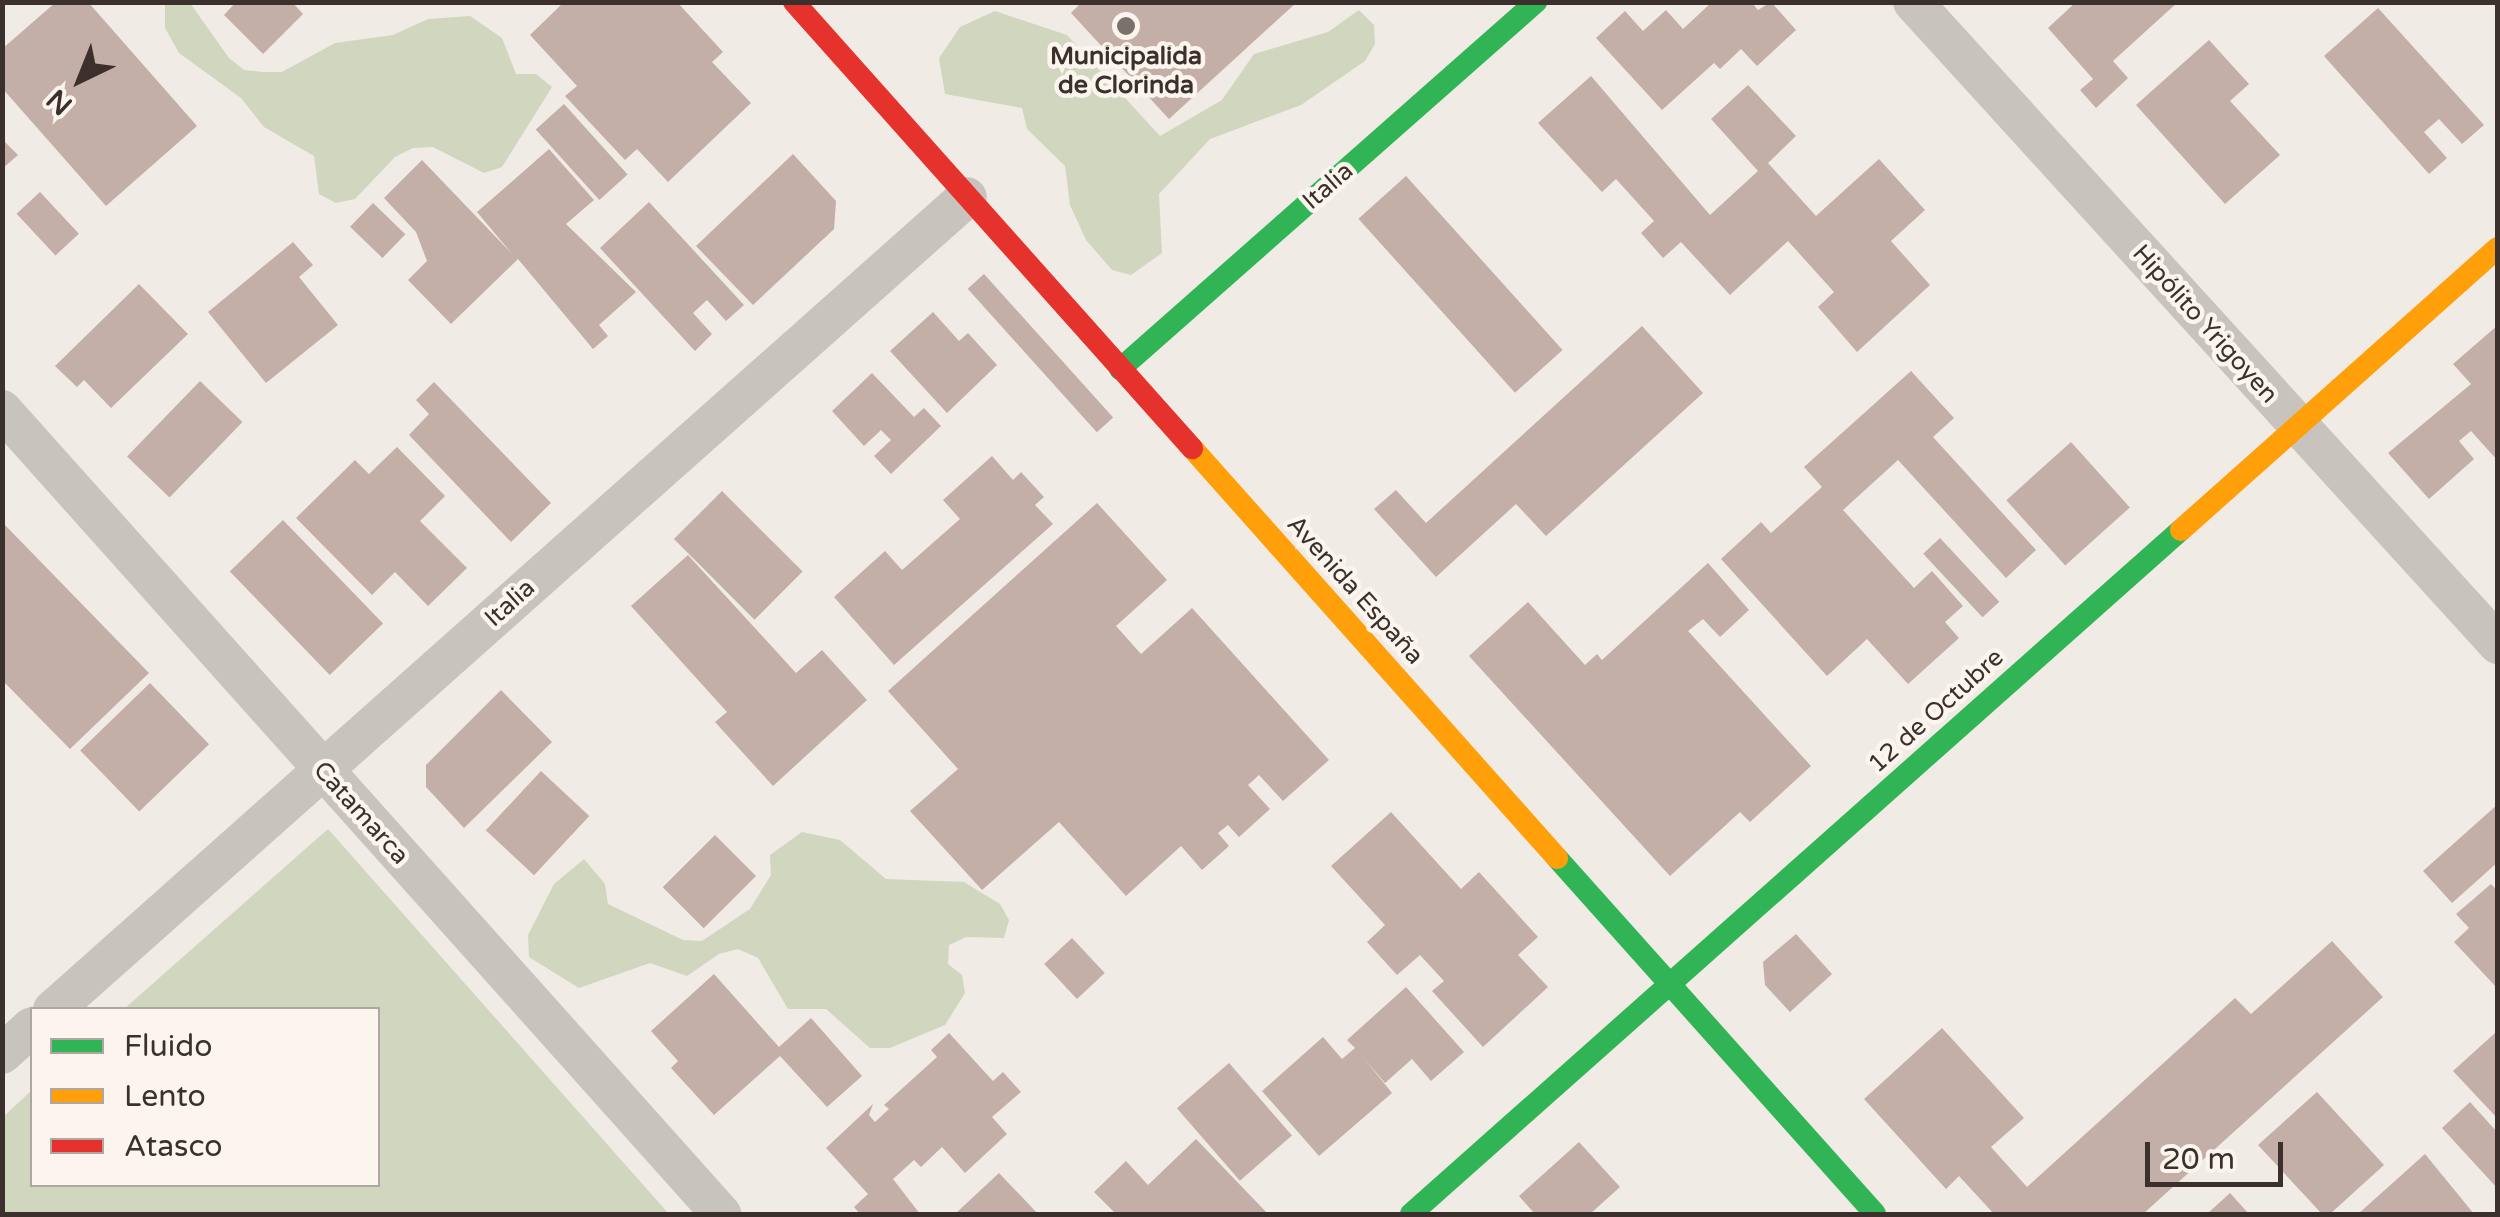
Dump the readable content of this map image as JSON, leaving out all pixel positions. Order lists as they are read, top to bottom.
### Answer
{
  "streets": {
    "street": [
      "Italia",
      "Hipólito Yrigoyen",
      "Avenida España",
      "12 de Octubre",
      "Catamarca"
    ]
  },
  "crossings": [
    ["Italia", "Avenida España"],
    ["Italia", "Catamarca"],
    ["Hipólito Yrigoyen", "12 de Octubre"],
    ["Avenida España", "12 de Octubre"]
  ],
  "places": ["Municipalida de Clorinda"],
  "legend": ["Fluido", "Lento", "Atasco"],
  "scale_bar": "20 m",
  "north": "bottom left"
}
